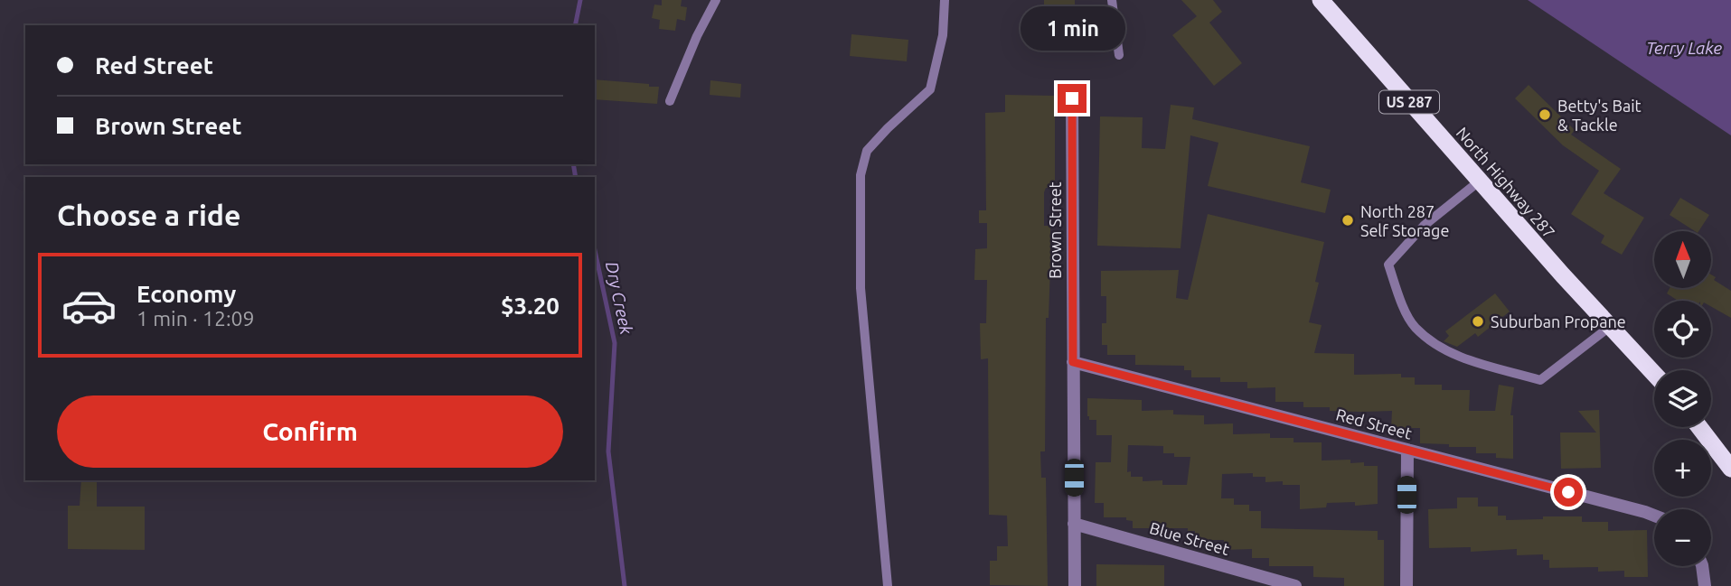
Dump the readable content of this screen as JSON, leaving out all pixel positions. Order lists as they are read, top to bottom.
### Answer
{
  "streets": {
    "highway": ["US 287", "North Highway 287"],
    "street": ["Brown Street", "Red Street", "Blue Street"]
  },
  "crossings": [
    ["Brown Street", "Red Street"],
    ["Brown Street", "Blue Street"]
  ],
  "water": ["Terry Lake", "Dry Creek"],
  "places": ["Betty's Bait & Tackle", "North 287 Self Storage", "Suburban Propane"],
  "north": "top",
  "page": {
    "bubble": "1 min",
    "banner": ["Red Street", "Brown Street"],
    "heading": "Choose a ride",
    "map_buttons": ["+", "−"],
    "list": [
      {
        "name": "Economy",
        "note": "1 min · 12:09",
        "value": "$3.20"
      }
    ],
    "buttons": "Confirm"
  }
}
